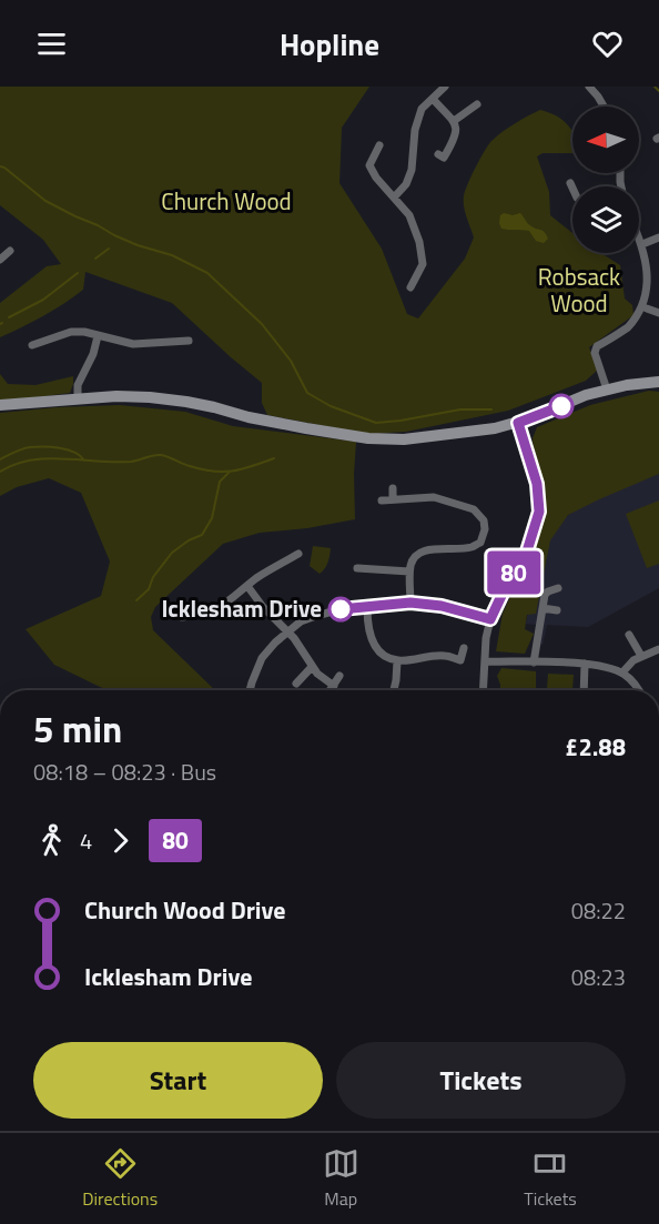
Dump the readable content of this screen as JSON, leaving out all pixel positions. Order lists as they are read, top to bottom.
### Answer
{
  "parks": ["Church Wood", "Robsack Wood"],
  "places": ["Icklesham Drive"],
  "lines": ["bus line 80"],
  "north": "left",
  "page": {
    "header": "Hopline",
    "on_map": "80",
    "heading": ["5 min", "08:18 – 08:23 · Bus", "£2.88"],
    "legs": ["4", "80"],
    "list": [
      {
        "name": "Church Wood Drive",
        "value": "08:22"
      },
      {
        "name": "Icklesham Drive",
        "value": "08:23"
      }
    ],
    "buttons": ["Start", "Tickets"],
    "tabs": ["Directions", "Map", "Tickets"]
  }
}
